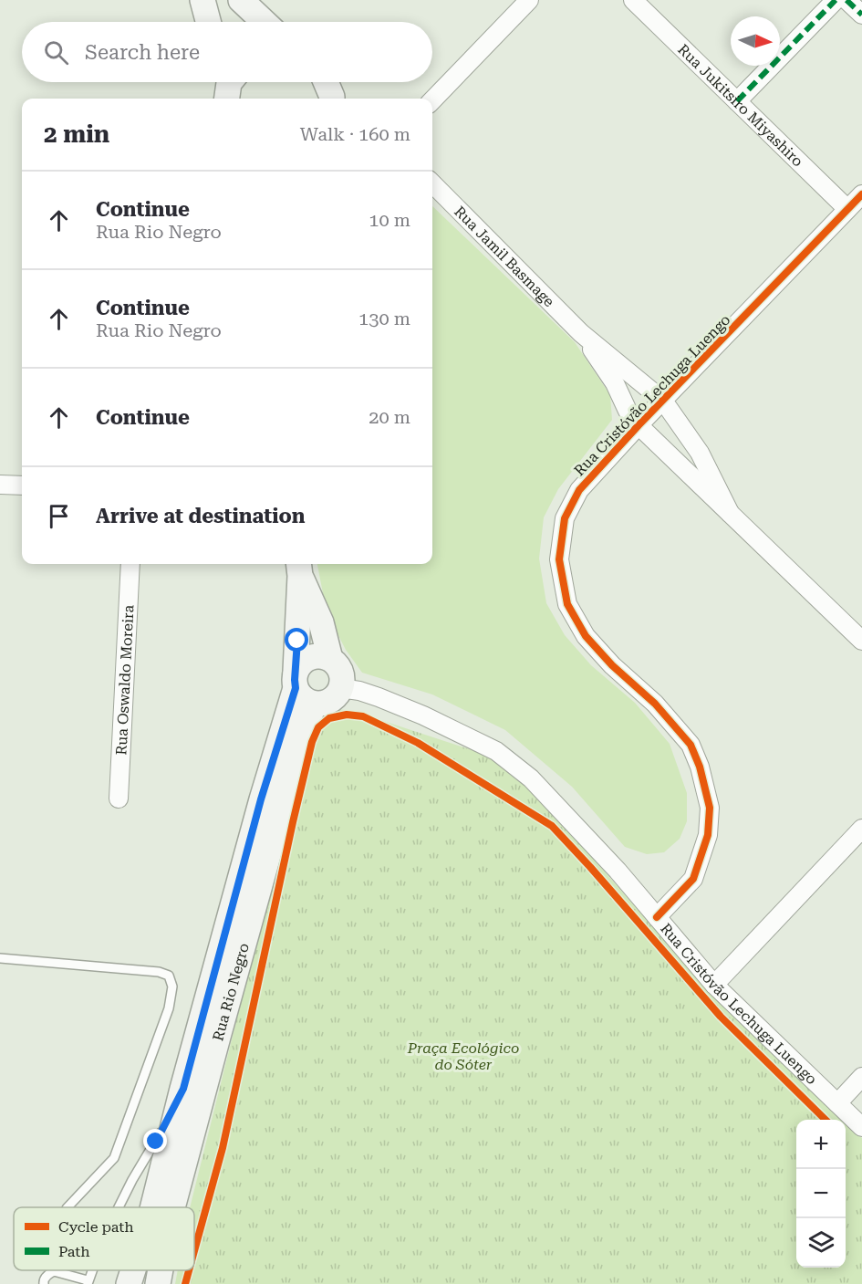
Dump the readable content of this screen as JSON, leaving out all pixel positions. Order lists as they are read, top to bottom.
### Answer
{
  "streets": {
    "main road": ["Rua Rio Negro"],
    "street": [
      "Rua Jukitsiro Miyashiro",
      "Rua Jamil Basmage",
      "Rua Cristóvão Lechuga Luengo",
      "Rua Oswaldo Moreira"
    ]
  },
  "crossings": [
    ["Rua Jukitsiro Miyashiro", "Rua Cristóvão Lechuga Luengo"],
    ["Rua Jamil Basmage", "Rua Cristóvão Lechuga Luengo"]
  ],
  "parks": ["Praça Ecológico do Sóter"],
  "legend": ["Cycle path", "Path"],
  "north": "right",
  "page": {
    "search": "Search here",
    "heading": ["2 min", "Walk · 160 m"],
    "list": [
      ["Continue", "Rua Rio Negro", "10 m"],
      ["Continue", "Rua Rio Negro", "130 m"],
      ["Continue", "20 m"],
      "Arrive at destination"
    ],
    "map_buttons": ["+", "−"]
  }
}
